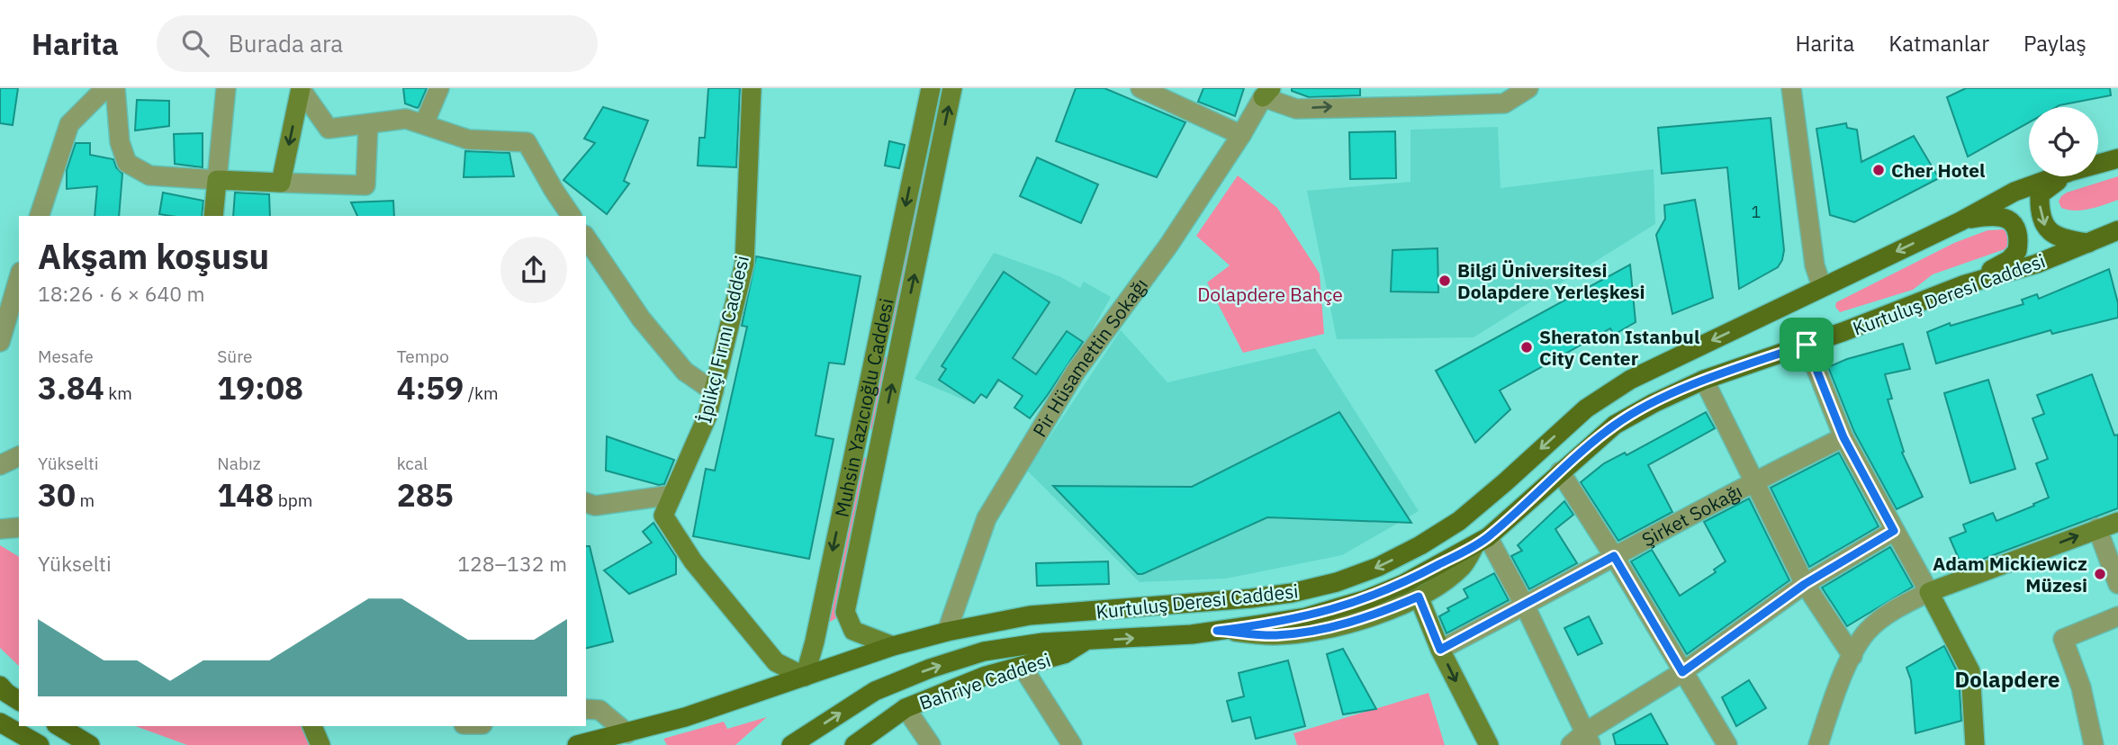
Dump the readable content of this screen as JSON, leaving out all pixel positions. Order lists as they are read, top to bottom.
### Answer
{
  "streets": {
    "main road": ["Kurtuluş Deresi Caddesi", "Bahriye Caddesi"],
    "street": [
      "İplikçi Fırını Caddesi",
      "Pir Hüsamettin Sokağı",
      "Muhsin Yazıcıoğlu Caddesi",
      "Şirket Sokağı"
    ]
  },
  "crossings": [
    ["Kurtuluş Deresi Caddesi", "İplikçi Fırını Caddesi"],
    ["Kurtuluş Deresi Caddesi", "Pir Hüsamettin Sokağı"],
    ["Kurtuluş Deresi Caddesi", "Muhsin Yazıcıoğlu Caddesi"],
    ["Kurtuluş Deresi Caddesi", "Bahriye Caddesi"],
    ["İplikçi Fırını Caddesi", "Muhsin Yazıcıoğlu Caddesi"]
  ],
  "districts": ["Dolapdere"],
  "parks": ["Dolapdere Bahçe"],
  "places": [
    "Cher Hotel",
    "Bilgi Üniversitesi Dolapdere Yerleşkesi",
    "Sheraton Istanbul City Center",
    "Adam Mickiewicz Müzesi"
  ],
  "house_numbers": ["1"],
  "page": {
    "header": "Harita",
    "search": "Burada ara",
    "nav": ["Harita", "Katmanlar", "Paylaş"],
    "heading": ["Akşam koşusu", "18:26 · 6 × 640 m"],
    "stats": [
      ["Mesafe", "3.84 km"],
      ["Süre", "19:08"],
      ["Tempo", "4:59 /km"],
      ["Yükselti", "30 m"],
      ["Nabız", "148 bpm"],
      ["kcal", "285"]
    ],
    "chart": ["Yükselti", "128–132 m"]
  }
}
